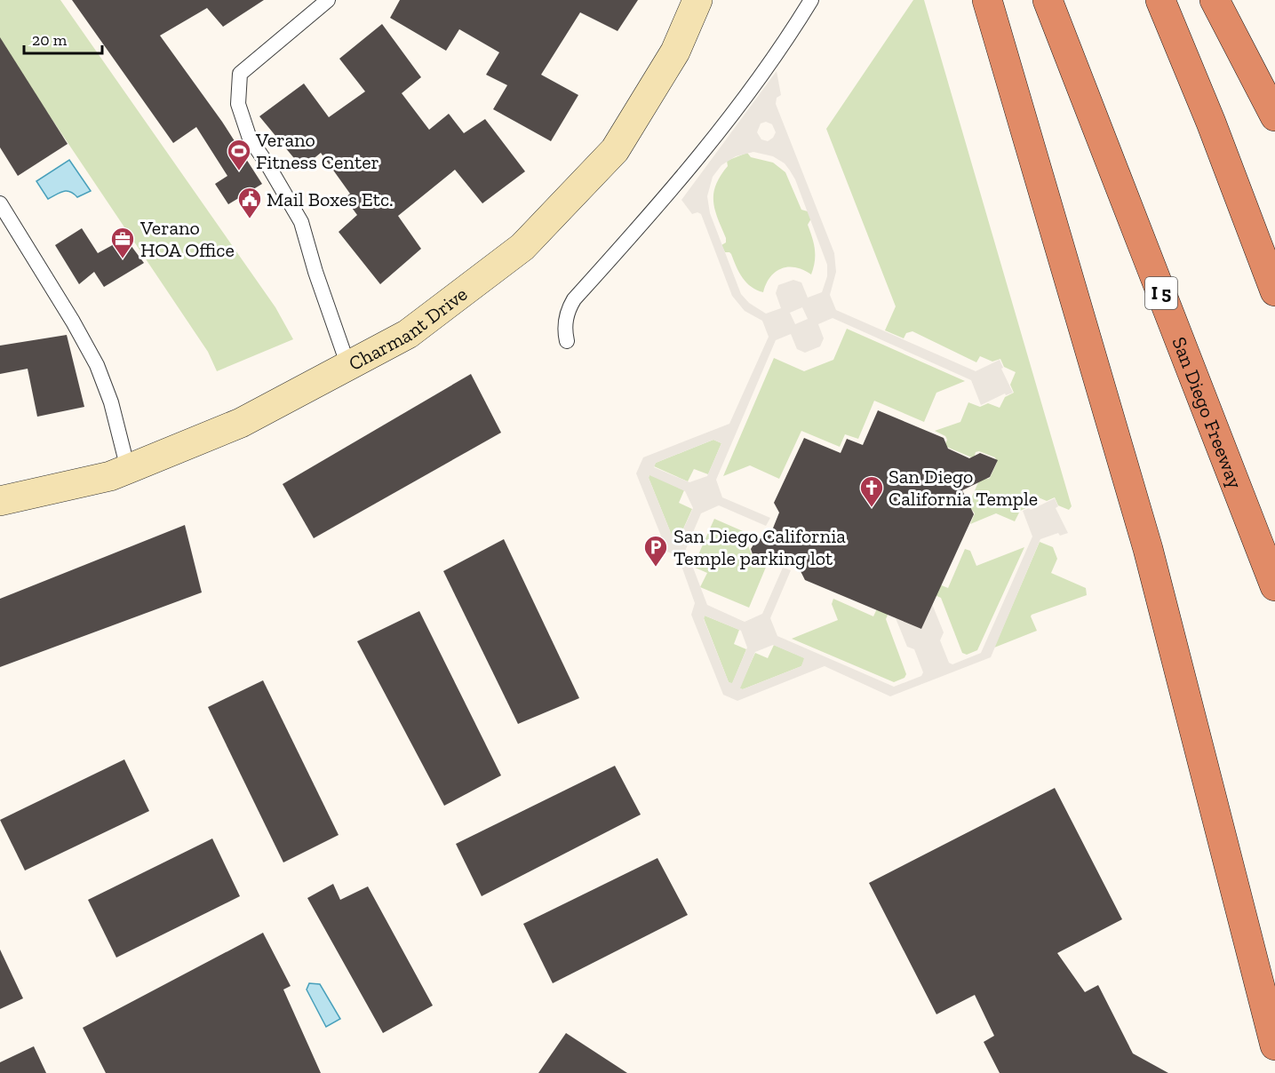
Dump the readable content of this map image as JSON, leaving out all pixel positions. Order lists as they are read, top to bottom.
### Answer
{
  "streets": {
    "highway": ["I 5", "San Diego Freeway"],
    "street": ["Charmant Drive"]
  },
  "places": {
    "sports": ["Verano Fitness Center"],
    "public building": ["Mail Boxes Etc."],
    "office": ["Verano HOA Office"],
    "church": ["San Diego California Temple"],
    "parking": ["San Diego California Temple parking lot"]
  },
  "scale_bar": "20 m"
}
